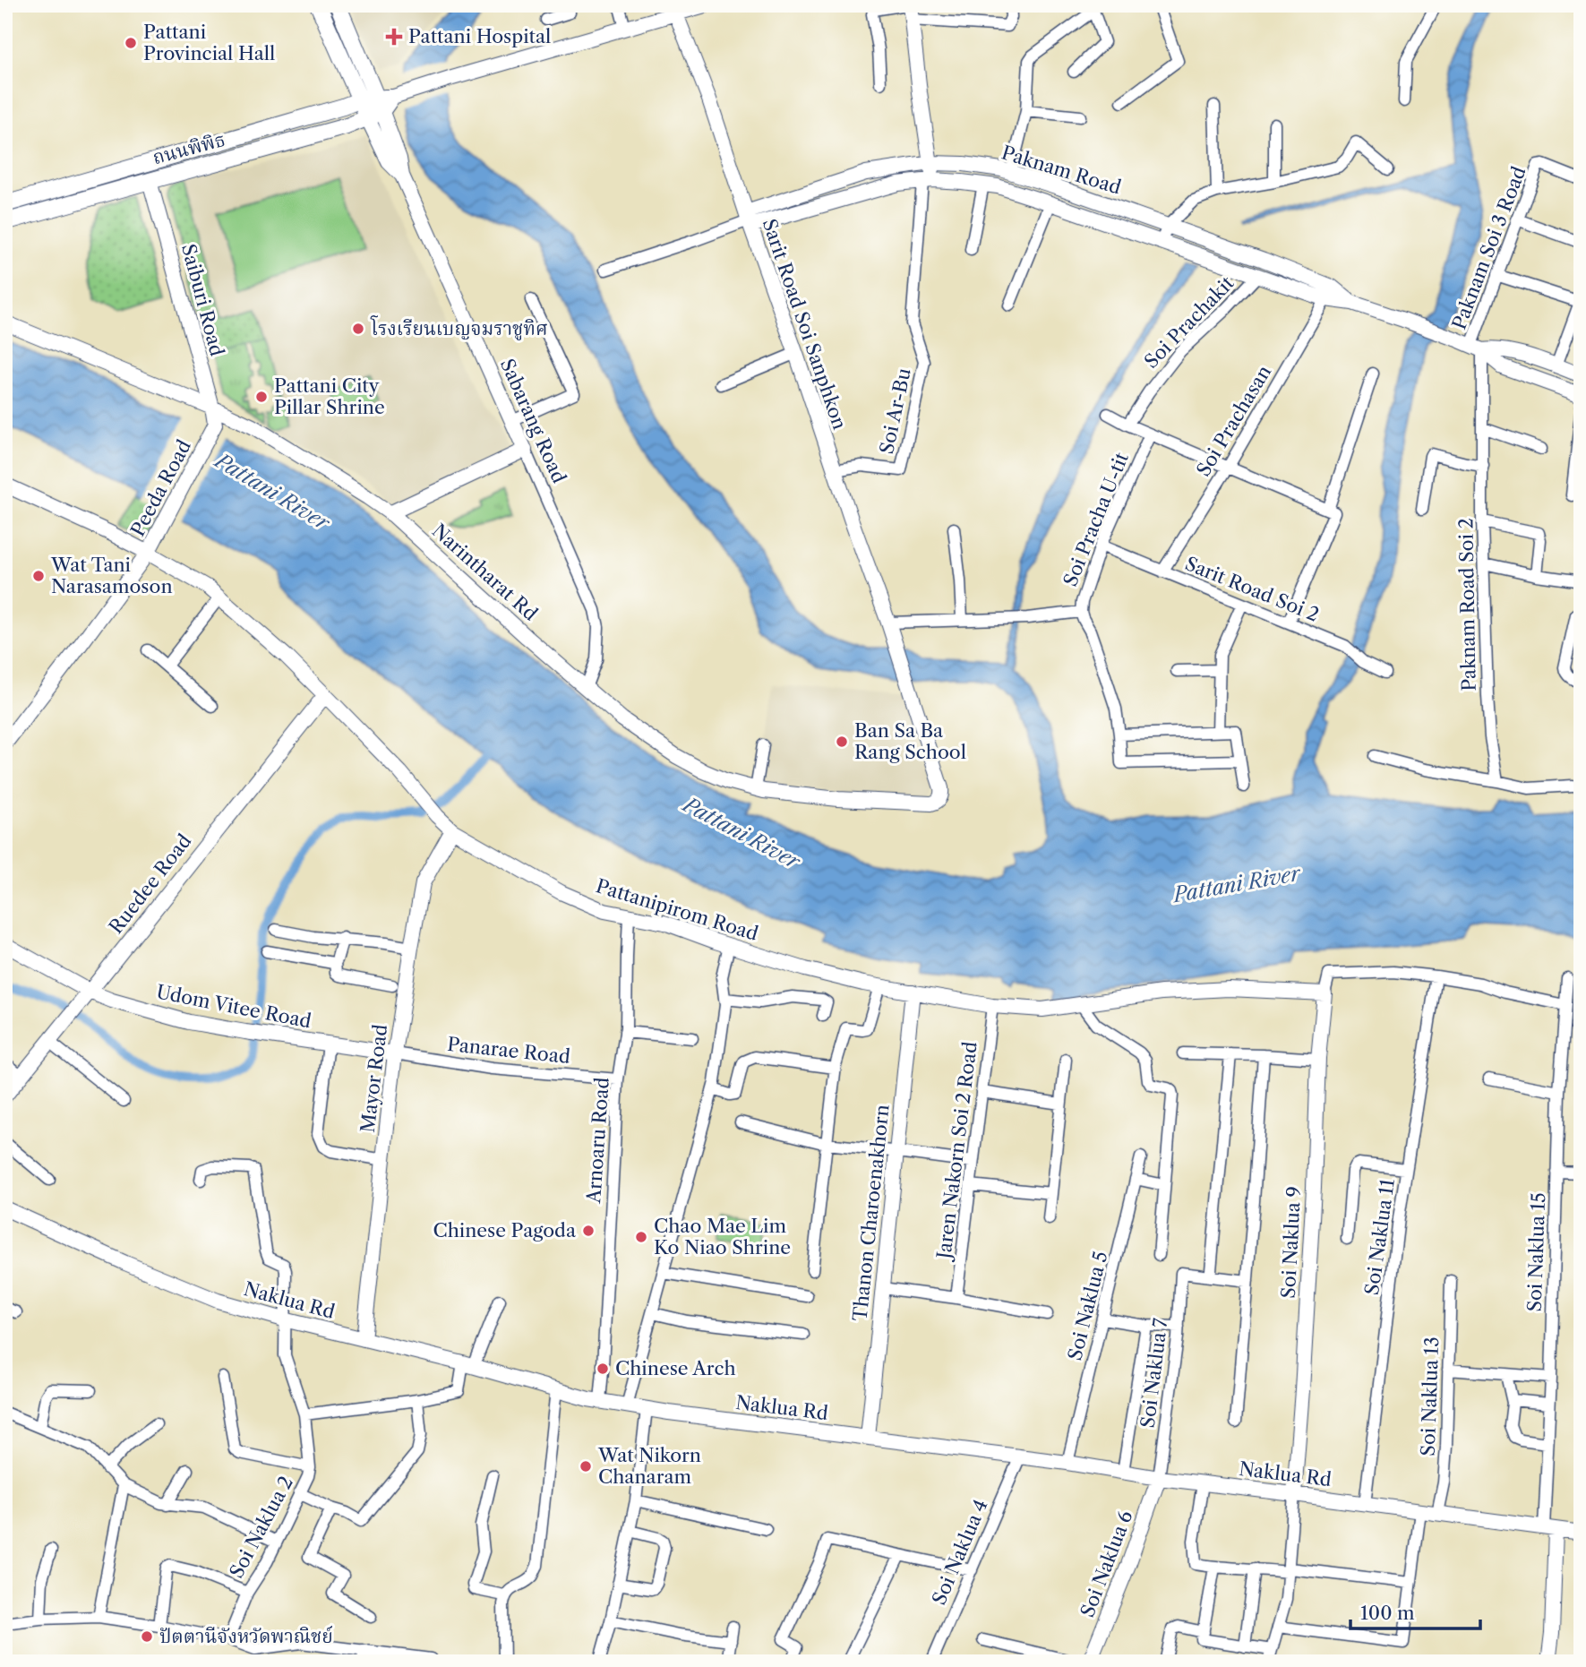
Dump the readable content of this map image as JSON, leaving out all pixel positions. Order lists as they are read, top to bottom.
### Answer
{
  "streets": {
    "main road": ["ถนนพิพิธ"],
    "street": [
      "Paknam Road",
      "Paknam Soi 3 Road",
      "Saiburi Road",
      "Soi Prachakit",
      "Sarit Road Soi Sanphkon",
      "Soi Ar-Bu",
      "Sabarang Road",
      "Soi Prachasan",
      "Peeda Road",
      "Soi Pracha U-tit",
      "Narintharat Rd",
      "Sarit Road Soi 2",
      "Paknam Road Soi 2",
      "Ruedee Road",
      "Pattanipirom Road",
      "Udom Vitee Road",
      "Panarae Road",
      "Mayor Road",
      "Arnoaru Road",
      "Jaren Nakorn Soi 2 Road",
      "Thanon Charoenakhorn",
      "Soi Naklua 11",
      "Soi Naklua 9",
      "Soi Naklua 15",
      "Naklua Rd",
      "Soi Naklua 5",
      "Soi Naklua 7",
      "Soi Naklua 13",
      "Soi Naklua 2",
      "Soi Naklua 4",
      "Soi Naklua 6"
    ]
  },
  "crossings": [
    ["ถนนพิพิธ", "Saiburi Road"],
    ["ถนนพิพิธ", "Sabarang Road"],
    ["Paknam Road", "Paknam Soi 3 Road"],
    ["Paknam Road", "Soi Prachakit"],
    ["Paknam Road", "Sarit Road Soi Sanphkon"],
    ["Paknam Road", "Soi Ar-Bu"],
    ["Paknam Road", "Soi Prachasan"],
    ["Paknam Road", "Paknam Road Soi 2"],
    ["Paknam Soi 3 Road", "Paknam Road Soi 2"],
    ["Saiburi Road", "Peeda Road"],
    ["Saiburi Road", "Narintharat Rd"],
    ["Sarit Road Soi Sanphkon", "Soi Ar-Bu"],
    ["Sarit Road Soi Sanphkon", "Narintharat Rd"],
    ["Sabarang Road", "Narintharat Rd"],
    ["Soi Prachasan", "Sarit Road Soi 2"],
    ["Peeda Road", "Pattanipirom Road"],
    ["Soi Pracha U-tit", "Sarit Road Soi 2"],
    ["Ruedee Road", "Pattanipirom Road"],
    ["Ruedee Road", "Udom Vitee Road"],
    ["Pattanipirom Road", "Mayor Road"],
    ["Pattanipirom Road", "Arnoaru Road"],
    ["Pattanipirom Road", "Jaren Nakorn Soi 2 Road"],
    ["Pattanipirom Road", "Thanon Charoenakhorn"],
    ["Pattanipirom Road", "Soi Naklua 9"],
    ["Udom Vitee Road", "Panarae Road"],
    ["Udom Vitee Road", "Mayor Road"],
    ["Panarae Road", "Mayor Road"],
    ["Panarae Road", "Arnoaru Road"],
    ["Mayor Road", "Naklua Rd"],
    ["Arnoaru Road", "Naklua Rd"],
    ["Thanon Charoenakhorn", "Naklua Rd"],
    ["Soi Naklua 11", "Naklua Rd"],
    ["Soi Naklua 9", "Naklua Rd"],
    ["Soi Naklua 15", "Naklua Rd"],
    ["Naklua Rd", "Soi Naklua 5"],
    ["Naklua Rd", "Soi Naklua 7"],
    ["Naklua Rd", "Soi Naklua 13"],
    ["Naklua Rd", "Soi Naklua 2"],
    ["Naklua Rd", "Soi Naklua 4"],
    ["Naklua Rd", "Soi Naklua 6"],
    ["Soi Naklua 7", "Soi Naklua 6"]
  ],
  "water": ["Pattani River"],
  "places": {
    "health": ["Pattani Hospital"],
    "other": [
      "Pattani Provincial Hall",
      "โรงเรียนเบญจมราชูทิศ",
      "Pattani City Pillar Shrine",
      "Wat Tani Narasamoson",
      "Ban Sa Ba Rang School",
      "Chinese Pagoda",
      "Chao Mae Lim Ko Niao Shrine",
      "Chinese Arch",
      "Wat Nikorn Chanaram",
      "ปัตตานีจังหวัดพาณิชย์"
    ]
  },
  "scale_bar": "100 m"
}
